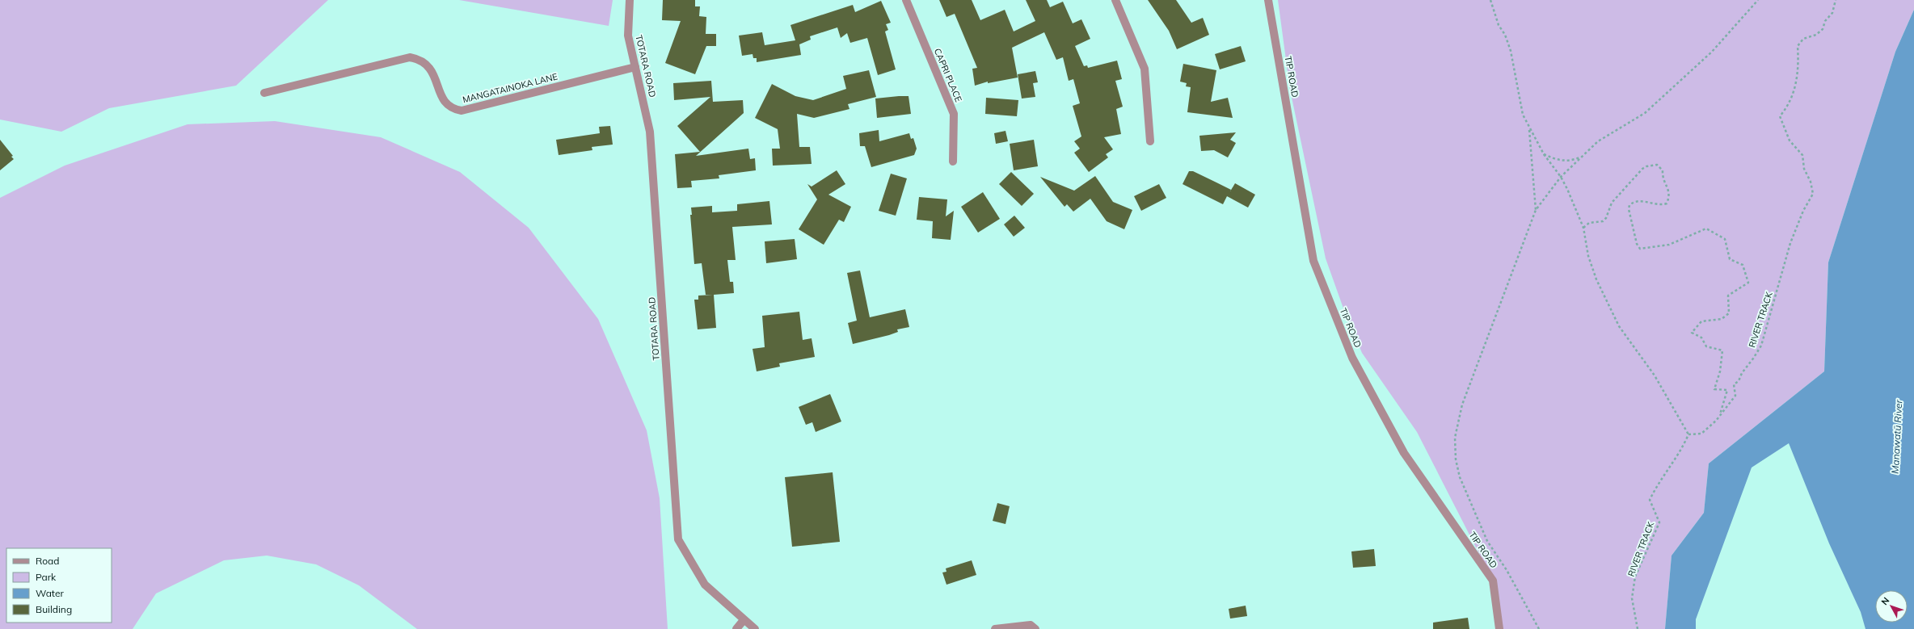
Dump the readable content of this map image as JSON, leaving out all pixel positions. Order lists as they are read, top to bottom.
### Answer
{
  "streets": {
    "street": [
      "TOTARA ROAD",
      "CAPRI PLACE",
      "TIP ROAD",
      "MANGATAINOKA LANE"
    ],
    "path": ["RIVER TRACK"]
  },
  "crossings": [
    ["TOTARA ROAD", "MANGATAINOKA LANE"]
  ],
  "water": ["Manawatū River"],
  "legend": [
    "Road",
    "Park",
    "Water",
    "Building"
  ],
  "north": "top left"
}
